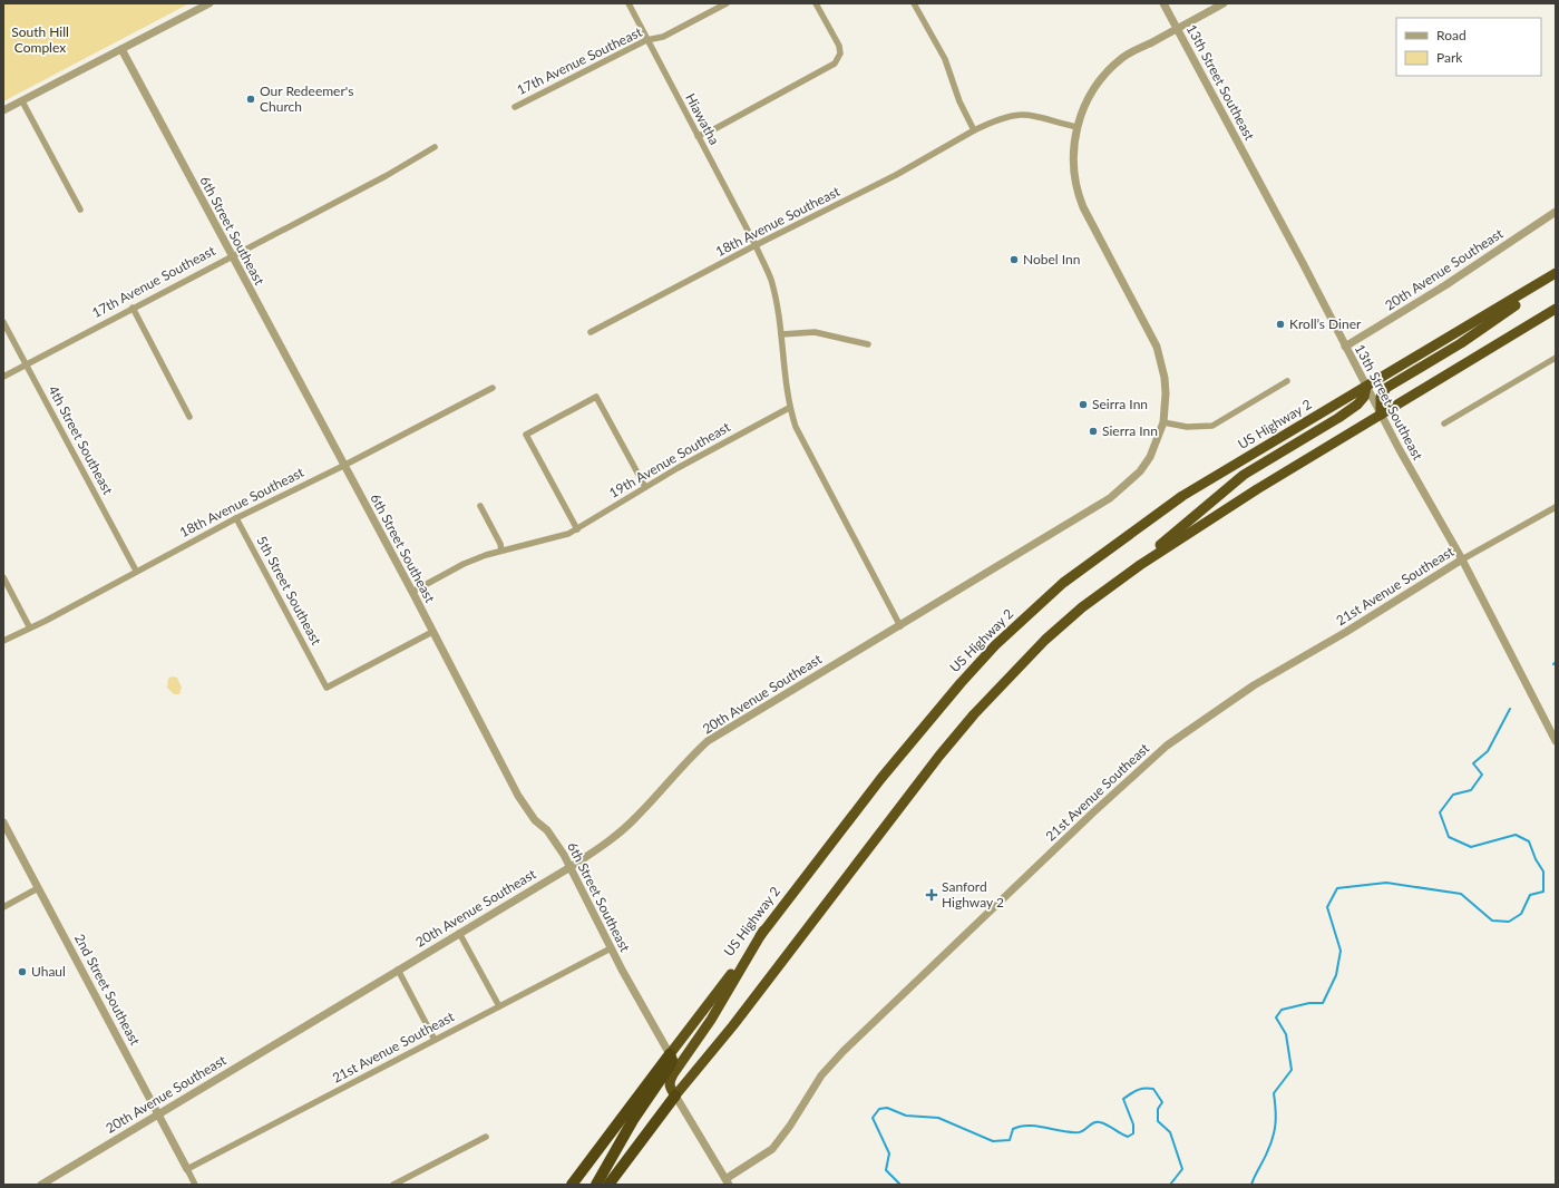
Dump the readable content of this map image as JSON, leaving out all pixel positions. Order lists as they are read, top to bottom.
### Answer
{
  "streets": {
    "highway": ["US Highway 2"],
    "street": [
      "17th Avenue Southeast",
      "13th Street Southeast",
      "Hiawatha",
      "18th Avenue Southeast",
      "6th Street Southeast",
      "20th Avenue Southeast",
      "4th Street Southeast",
      "19th Avenue Southeast",
      "21st Avenue Southeast",
      "5th Street Southeast",
      "2nd Street Southeast"
    ]
  },
  "crossings": [
    ["17th Avenue Southeast", "Hiawatha"],
    ["17th Avenue Southeast", "6th Street Southeast"],
    ["17th Avenue Southeast", "4th Street Southeast"],
    ["13th Street Southeast", "20th Avenue Southeast"],
    ["13th Street Southeast", "US Highway 2"],
    ["13th Street Southeast", "21st Avenue Southeast"],
    ["Hiawatha", "18th Avenue Southeast"],
    ["18th Avenue Southeast", "6th Street Southeast"],
    ["18th Avenue Southeast", "4th Street Southeast"],
    ["18th Avenue Southeast", "5th Street Southeast"],
    ["6th Street Southeast", "20th Avenue Southeast"],
    ["6th Street Southeast", "US Highway 2"],
    ["6th Street Southeast", "19th Avenue Southeast"],
    ["6th Street Southeast", "21st Avenue Southeast"],
    ["6th Street Southeast", "5th Street Southeast"],
    ["20th Avenue Southeast", "2nd Street Southeast"],
    ["21st Avenue Southeast", "2nd Street Southeast"]
  ],
  "parks": ["South Hill Complex"],
  "places": {
    "other": [
      "Our Redeemer's Church",
      "Nobel Inn",
      "Kroll’s Diner",
      "Seirra Inn",
      "Sierra Inn",
      "Uhaul"
    ],
    "health": ["Sanford Highway 2"]
  },
  "legend": ["Road", "Park"]
}
